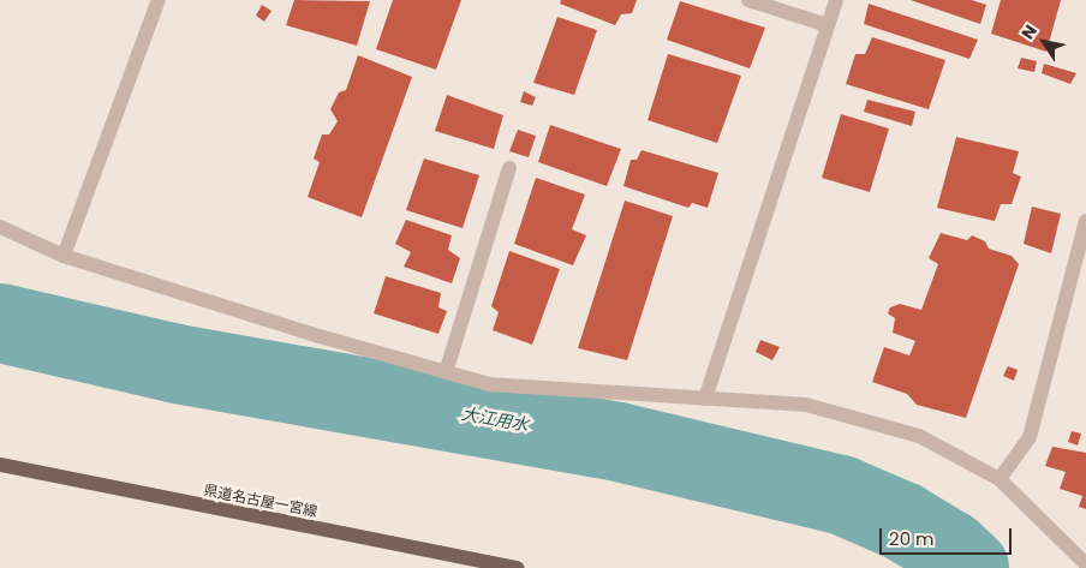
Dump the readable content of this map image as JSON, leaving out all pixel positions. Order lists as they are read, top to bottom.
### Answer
{
  "streets": {
    "main road": ["県道名古屋一宮線"]
  },
  "water": ["大江用水"],
  "scale_bar": "20 m",
  "north": "top left"
}
